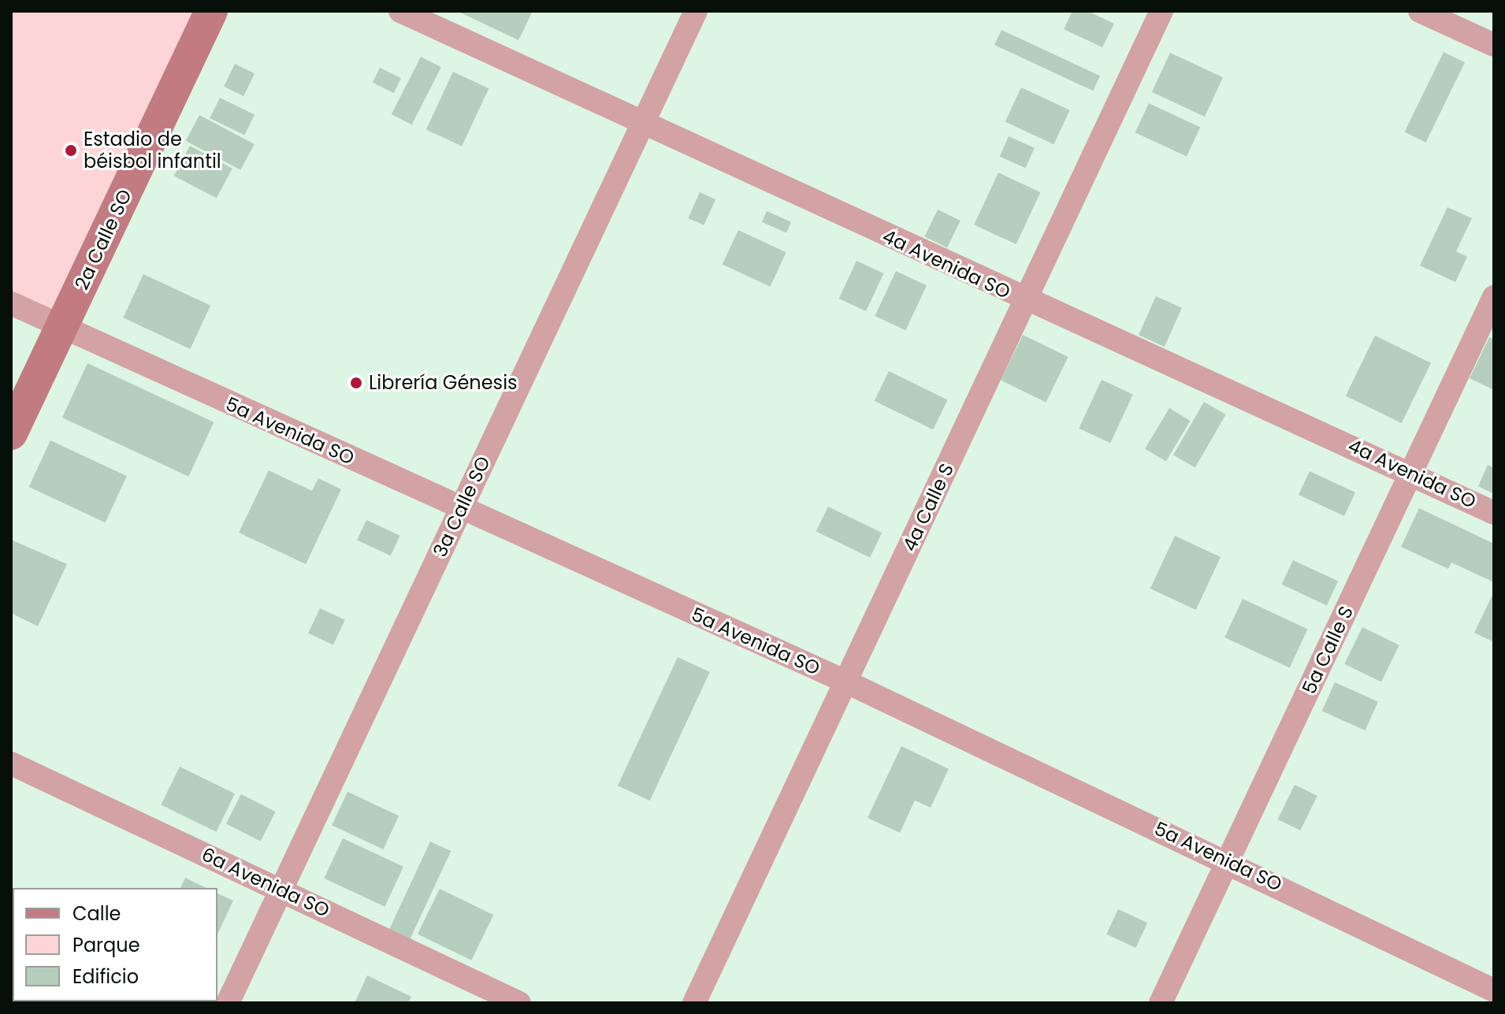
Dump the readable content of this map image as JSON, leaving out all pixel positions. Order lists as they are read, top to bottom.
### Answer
{
  "streets": {
    "street": [
      "2a Calle SO",
      "4a Avenida SO",
      "5a Avenida SO",
      "3a Calle SO",
      "4a Calle S",
      "5a Calle S",
      "6a Avenida SO"
    ]
  },
  "crossings": [
    ["2a Calle SO", "5a Avenida SO"],
    ["4a Avenida SO", "3a Calle SO"],
    ["4a Avenida SO", "4a Calle S"],
    ["4a Avenida SO", "5a Calle S"],
    ["5a Avenida SO", "3a Calle SO"],
    ["5a Avenida SO", "4a Calle S"],
    ["5a Avenida SO", "5a Calle S"],
    ["3a Calle SO", "6a Avenida SO"]
  ],
  "places": ["Estadio de béisbol infantil", "Librería Génesis"],
  "legend": ["Calle", "Parque", "Edificio"]
}
